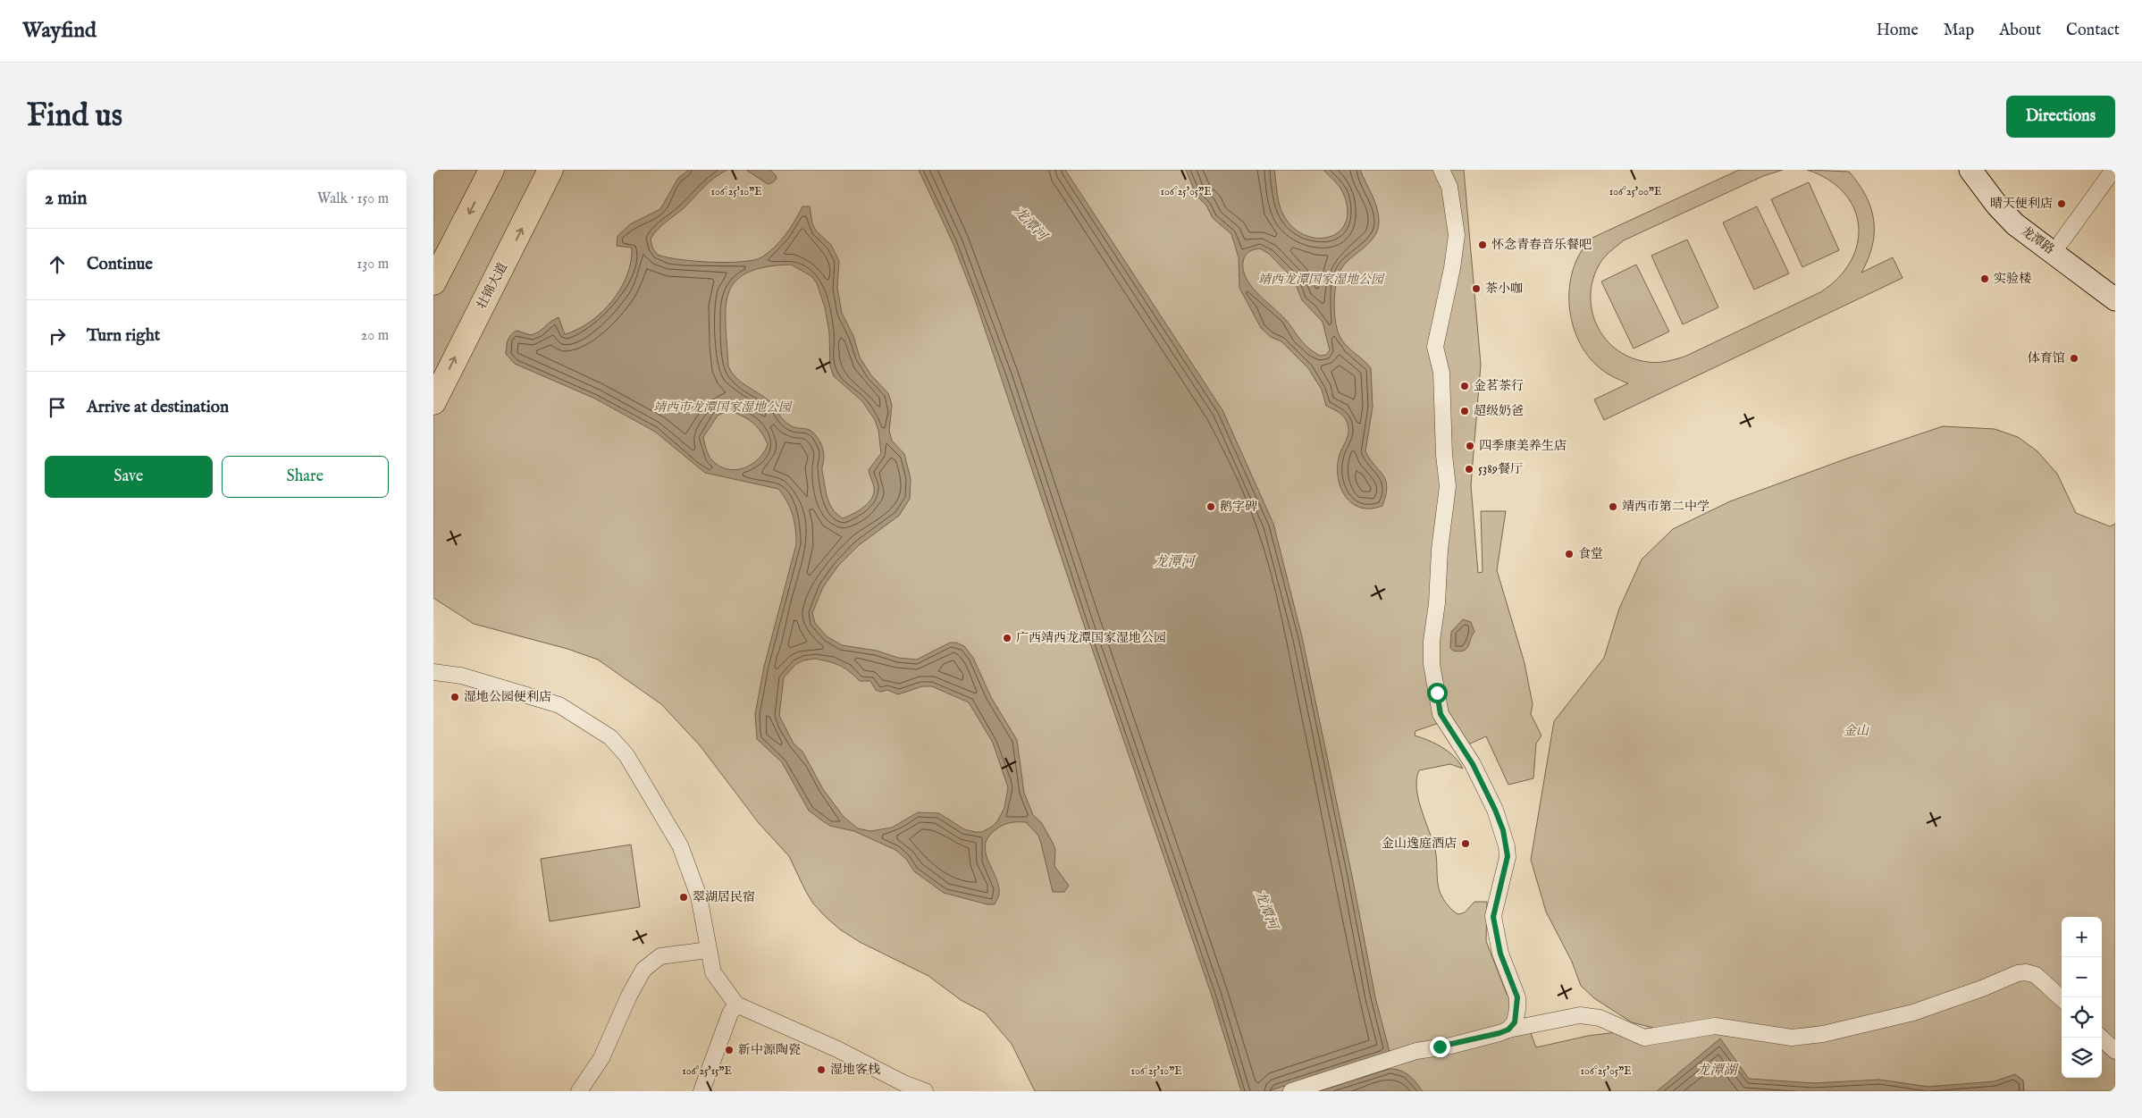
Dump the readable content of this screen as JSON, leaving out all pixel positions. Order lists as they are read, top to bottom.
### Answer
{
  "streets": {
    "main road": ["龙潭路", "壮锦大道"]
  },
  "water": ["龙潭河", "龙潭湖"],
  "parks": ["靖西龙潭国家湿地公园", "靖西市龙潭国家湿地公园", "金山"],
  "places": [
    "晴天便利店",
    "怀念青春音乐餐吧",
    "实验楼",
    "茶小咖",
    "体育馆",
    "金茗茶行",
    "超级奶爸",
    "四季康美养生店",
    "5389餐厅",
    "鹅字碑",
    "靖西市第二中学",
    "食堂",
    "广西靖西龙潭国家湿地公园",
    "湿地公园便利店",
    "金山逸庭酒店",
    "翠湖居民宿",
    "新中源陶瓷",
    "湿地客栈"
  ],
  "page": {
    "header": "Wayfind",
    "nav": [
      "Home",
      "Map",
      "About",
      "Contact"
    ],
    "buttons": [
      "Directions",
      ["Save", "Share"]
    ],
    "title": "Find us",
    "heading": ["2 min", "Walk · 150 m"],
    "list": [
      ["Continue", "130 m"],
      ["Turn right", "20 m"],
      "Arrive at destination"
    ],
    "map_buttons": ["+", "−"]
  },
  "coordinates": [
    "106°25'10\"E",
    "106°25'05\"E",
    "106°25'00\"E",
    "106°25'15\"E"
  ]
}
